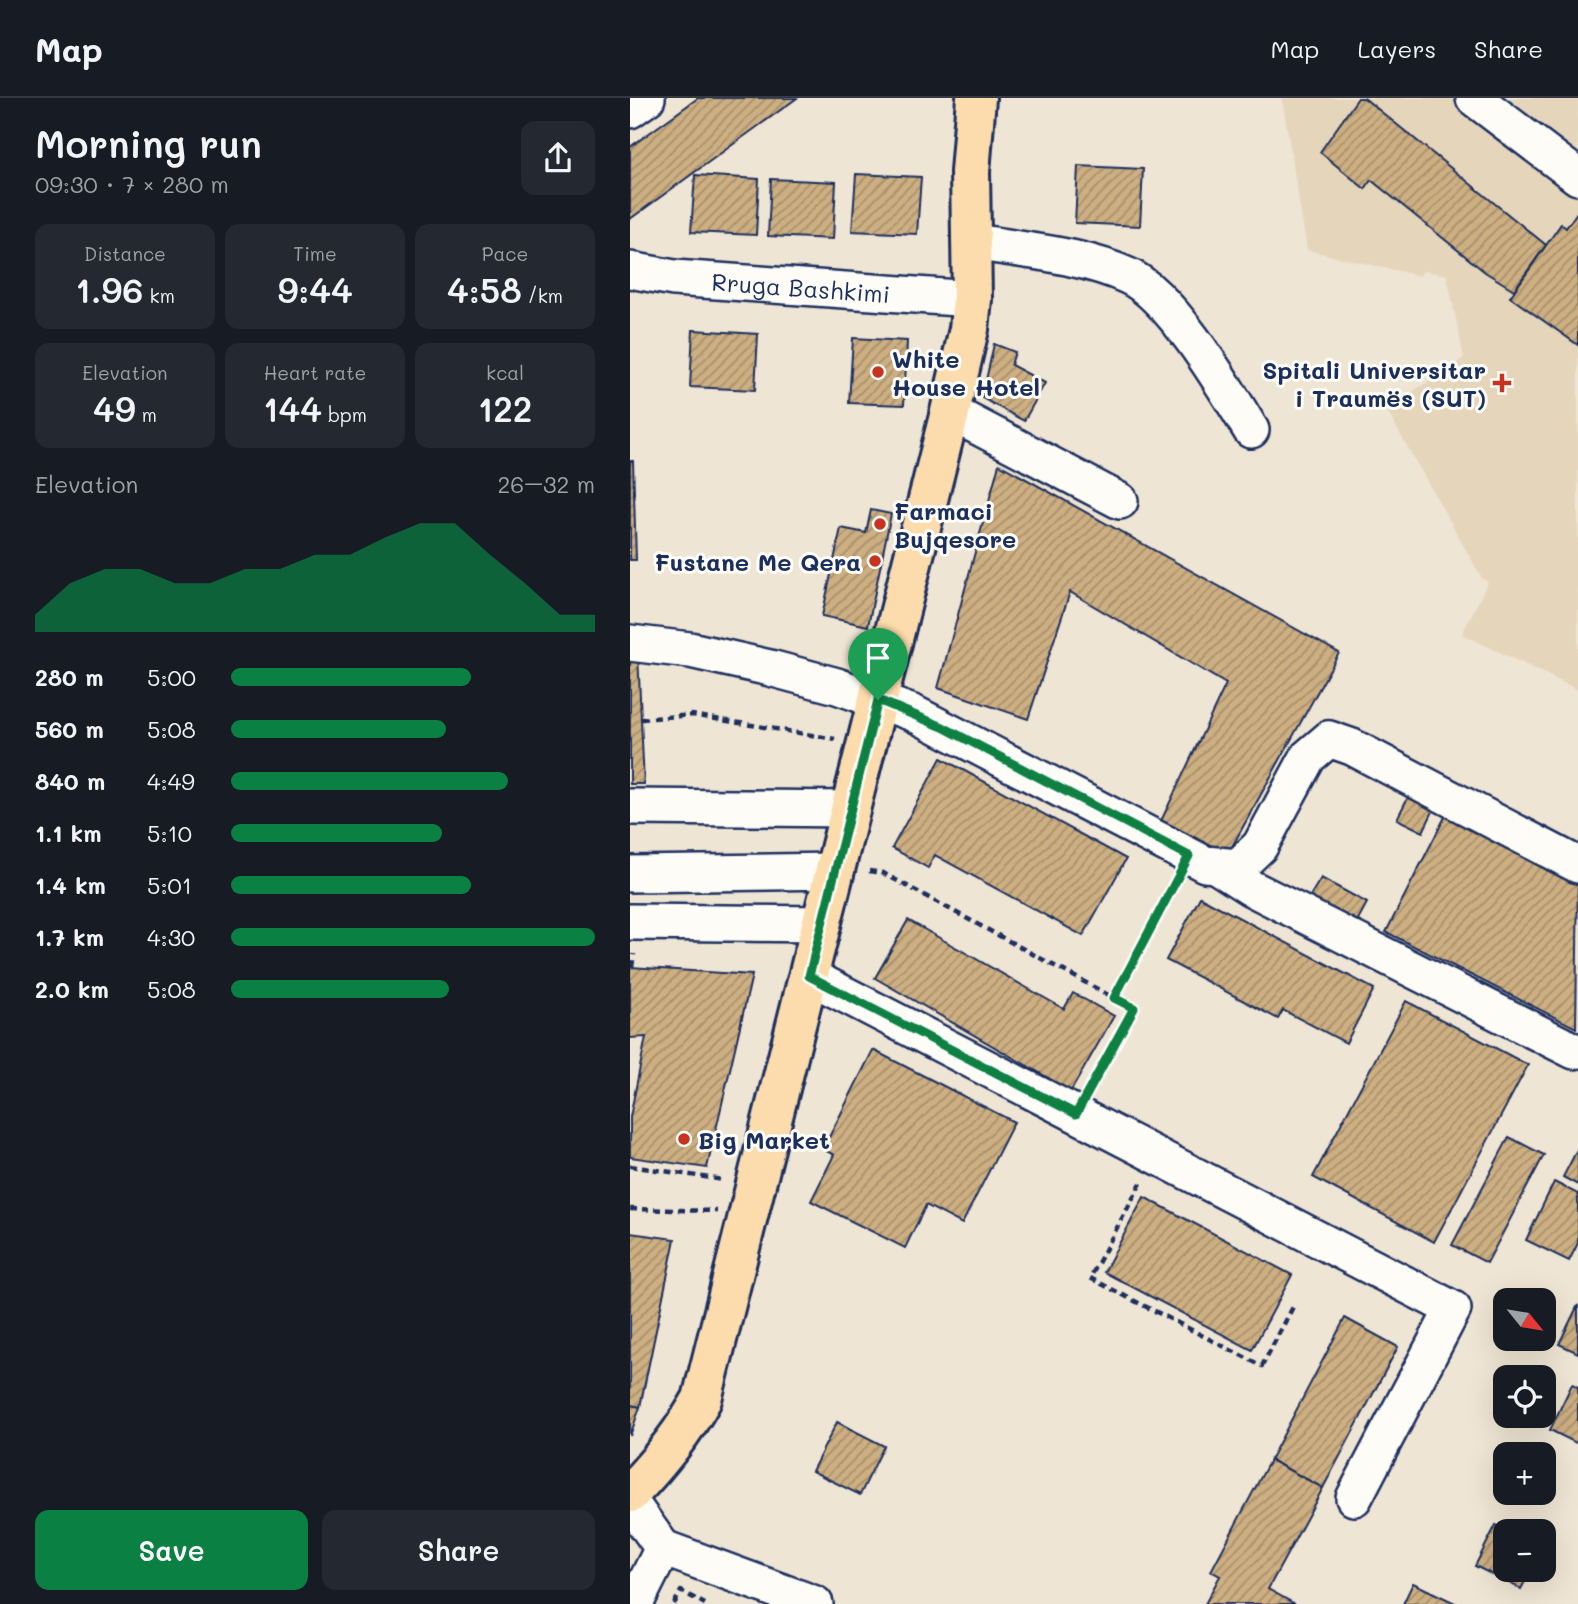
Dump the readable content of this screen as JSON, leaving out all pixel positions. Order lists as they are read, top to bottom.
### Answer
{
  "streets": {
    "street": ["Rruga Bashkimi"]
  },
  "places": {
    "other": [
      "White House Hotel",
      "Farmaci Bujqesore",
      "Fustane Me Qera",
      "Big Market"
    ],
    "health": ["Spitali Universitar i Traumës (SUT)"]
  },
  "north": "bottom right",
  "page": {
    "header": "Map",
    "nav": ["Map", "Layers", "Share"],
    "heading": ["Morning run", "09:30 · 7 × 280 m"],
    "stats": [
      ["Distance", "1.96 km"],
      ["Time", "9:44"],
      ["Pace", "4:58 /km"],
      ["Elevation", "49 m"],
      ["Heart rate", "144 bpm"],
      ["kcal", "122"]
    ],
    "chart": ["Elevation", "26–32 m"],
    "list": [
      {
        "name": "280 m",
        "note": "5:00"
      },
      {
        "name": "560 m",
        "note": "5:08"
      },
      {
        "name": "840 m",
        "note": "4:49"
      },
      {
        "name": "1.1 km",
        "note": "5:10"
      },
      {
        "name": "1.4 km",
        "note": "5:01"
      },
      {
        "name": "1.7 km",
        "note": "4:30"
      },
      {
        "name": "2.0 km",
        "note": "5:08"
      }
    ],
    "map_buttons": ["+", "−"],
    "buttons": ["Save", "Share"]
  }
}
